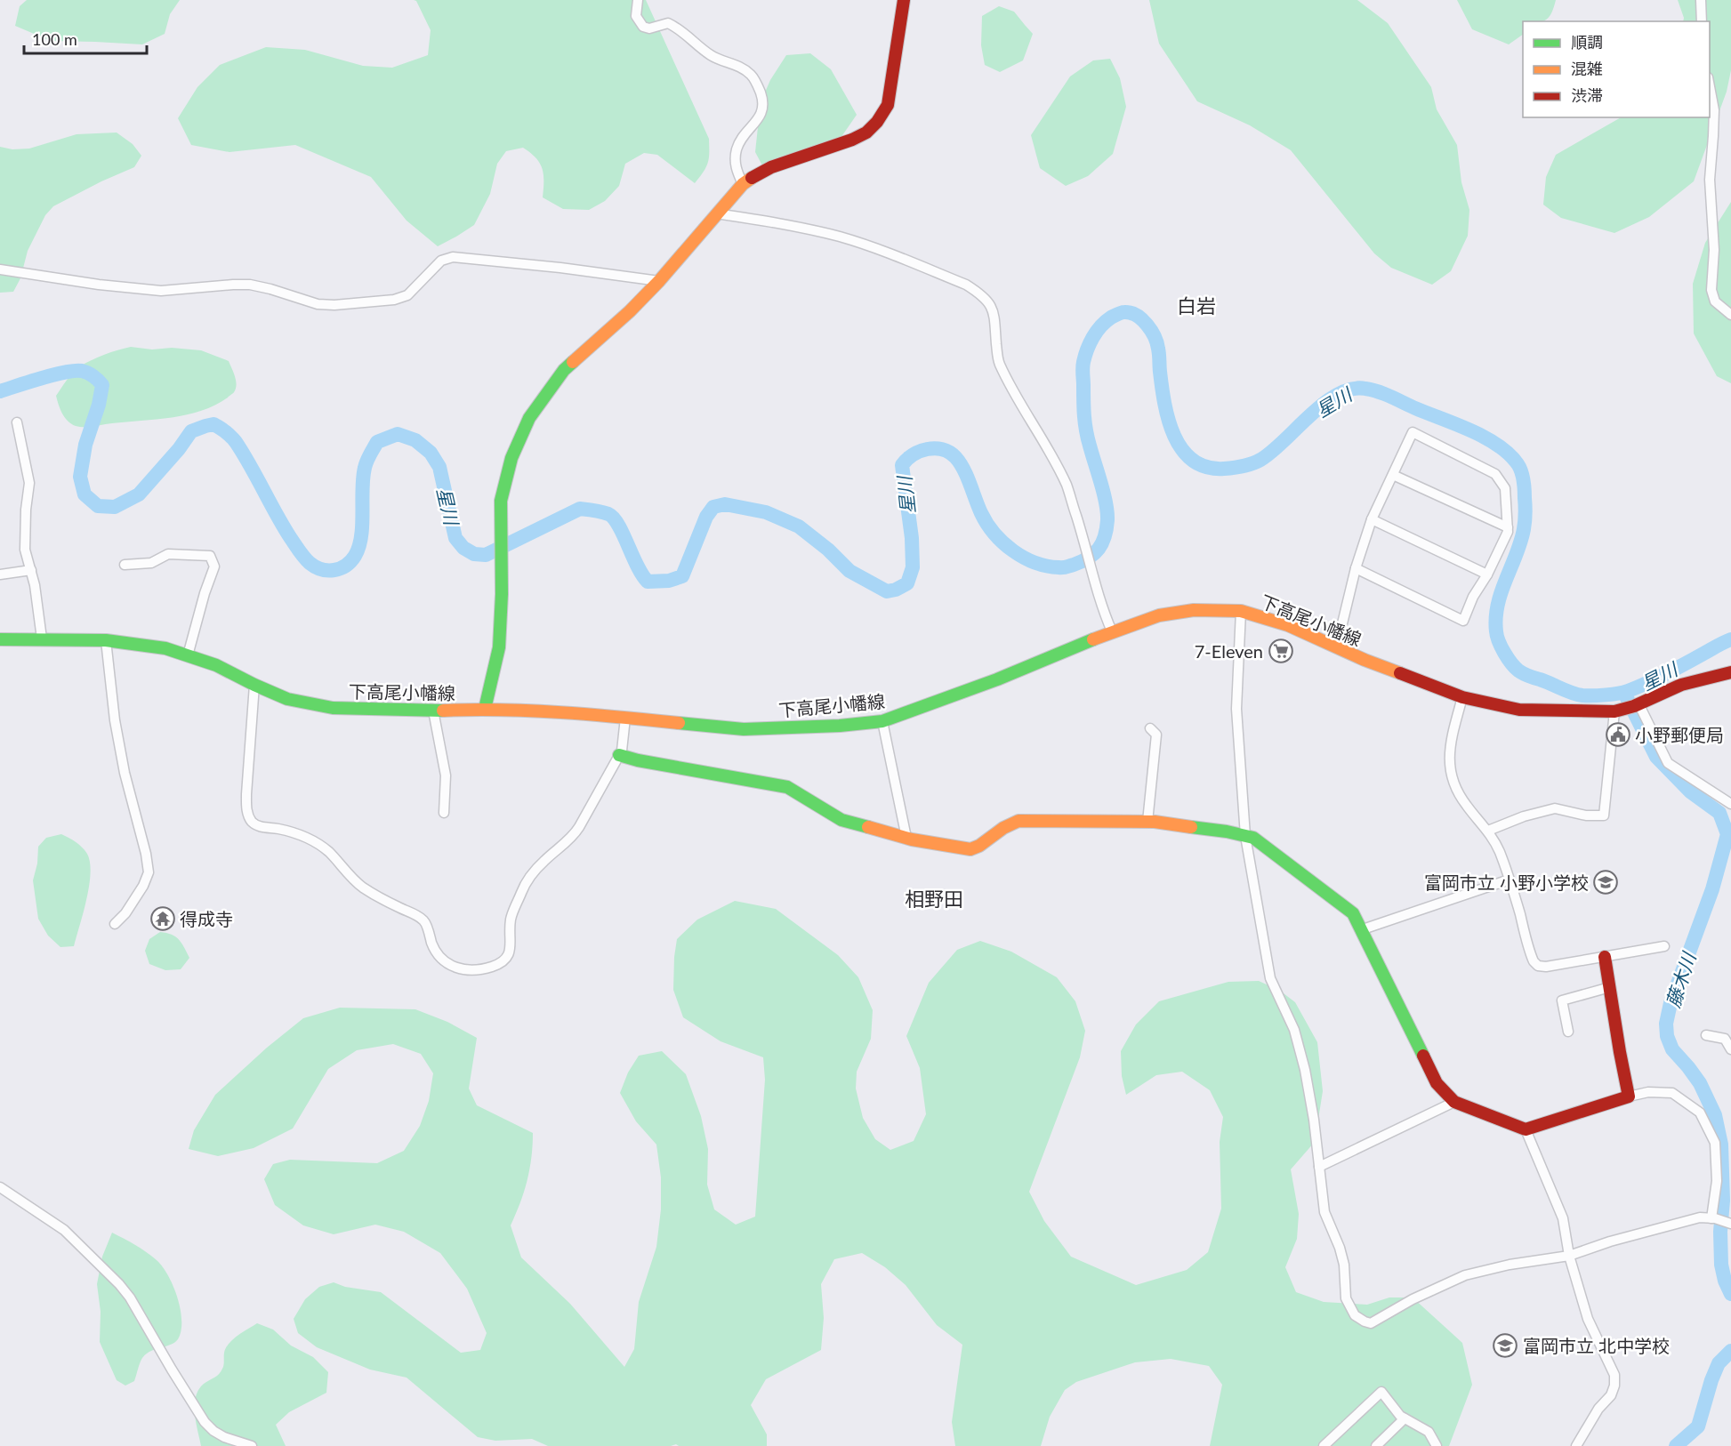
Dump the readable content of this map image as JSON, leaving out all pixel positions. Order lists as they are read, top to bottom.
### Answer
{
  "streets": {
    "street": ["下高尾小幡線"]
  },
  "districts": ["白岩", "相野田"],
  "water": ["星川", "藤木川"],
  "places": {
    "supermarket": ["7-Eleven"],
    "public building": ["小野郵便局"],
    "school or university": ["富岡市立 小野小学校", "富岡市立 北中学校"],
    "temple": ["得成寺"]
  },
  "legend": ["順調", "混雑", "渋滞"],
  "scale_bar": "100 m"
}
